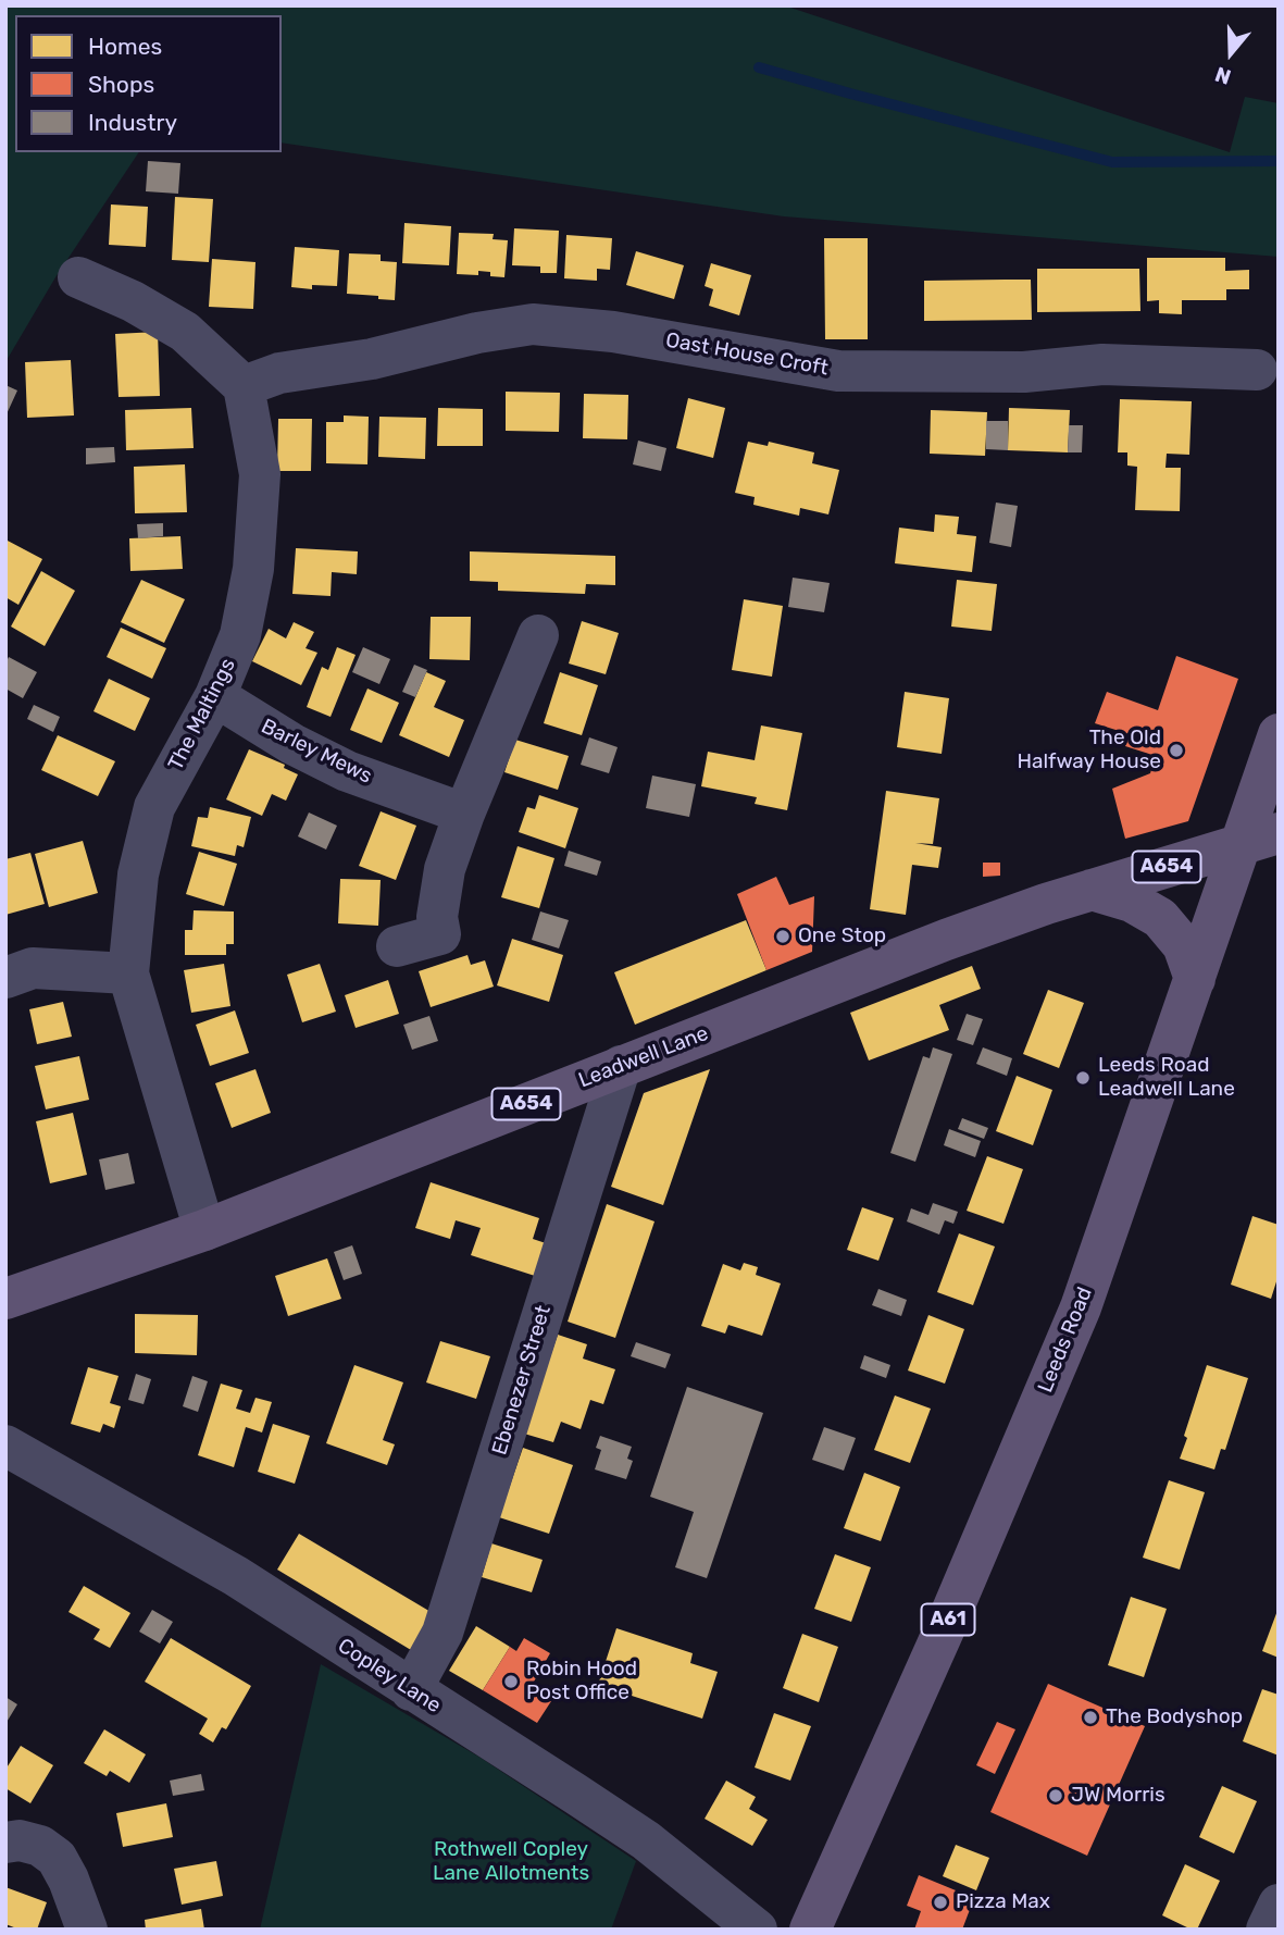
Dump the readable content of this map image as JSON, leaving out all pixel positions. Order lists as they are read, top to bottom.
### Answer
{
  "streets": {
    "main road": [
      "A654",
      "Leadwell Lane",
      "Leeds Road",
      "A61"
    ],
    "street": [
      "Oast House Croft",
      "The Maltings",
      "Barley Mews",
      "Ebenezer Street",
      "Copley Lane"
    ]
  },
  "crossings": [
    ["Oast House Croft", "The Maltings"],
    ["The Maltings", "Barley Mews"],
    ["The Maltings", "Leadwell Lane"],
    ["Leadwell Lane", "Leeds Road"],
    ["Leadwell Lane", "Ebenezer Street"],
    ["Ebenezer Street", "Copley Lane"]
  ],
  "parks": ["Rothwell Copley Lane Allotments"],
  "places": [
    "The Old Halfway House",
    "One Stop",
    "Leeds Road Leadwell Lane",
    "Robin Hood Post Office",
    "The Bodyshop",
    "JW Morris",
    "Pizza Max"
  ],
  "legend": ["Homes", "Shops", "Industry"],
  "north": "bottom"
}
